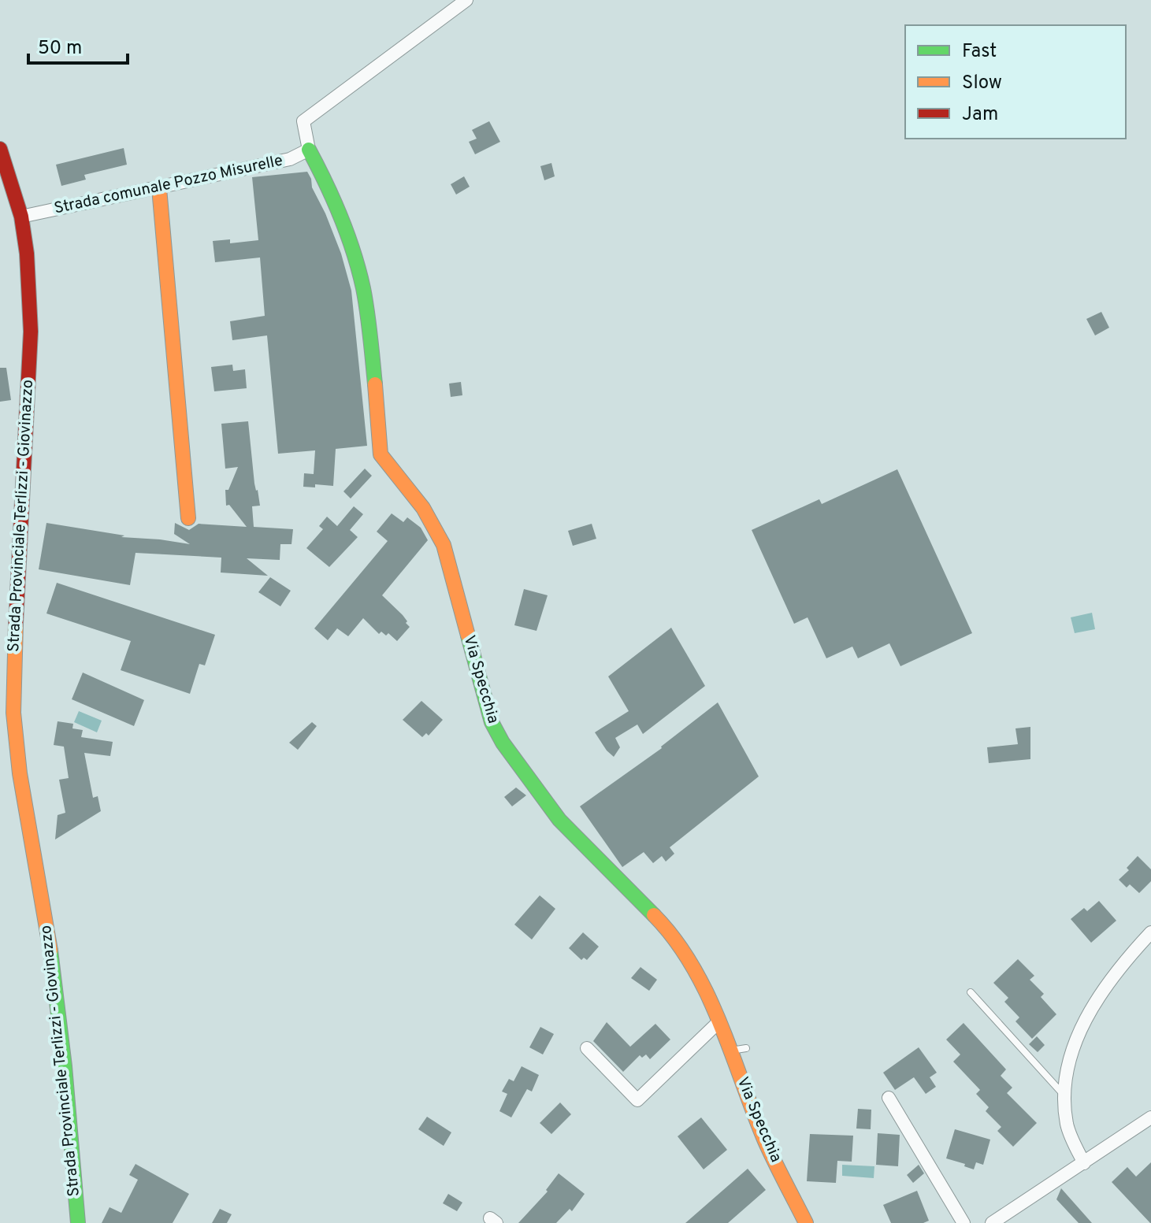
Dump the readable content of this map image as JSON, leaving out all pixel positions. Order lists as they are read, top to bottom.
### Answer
{
  "streets": {
    "street": ["Strada comunale Pozzo Misurelle", "Strada Provinciale Terlizzi - Giovinazzo", "Via Specchia"]
  },
  "crossings": [
    ["Strada comunale Pozzo Misurelle", "Strada Provinciale Terlizzi - Giovinazzo"],
    ["Strada comunale Pozzo Misurelle", "Via Specchia"]
  ],
  "legend": ["Fast", "Slow", "Jam"],
  "scale_bar": "50 m"
}
